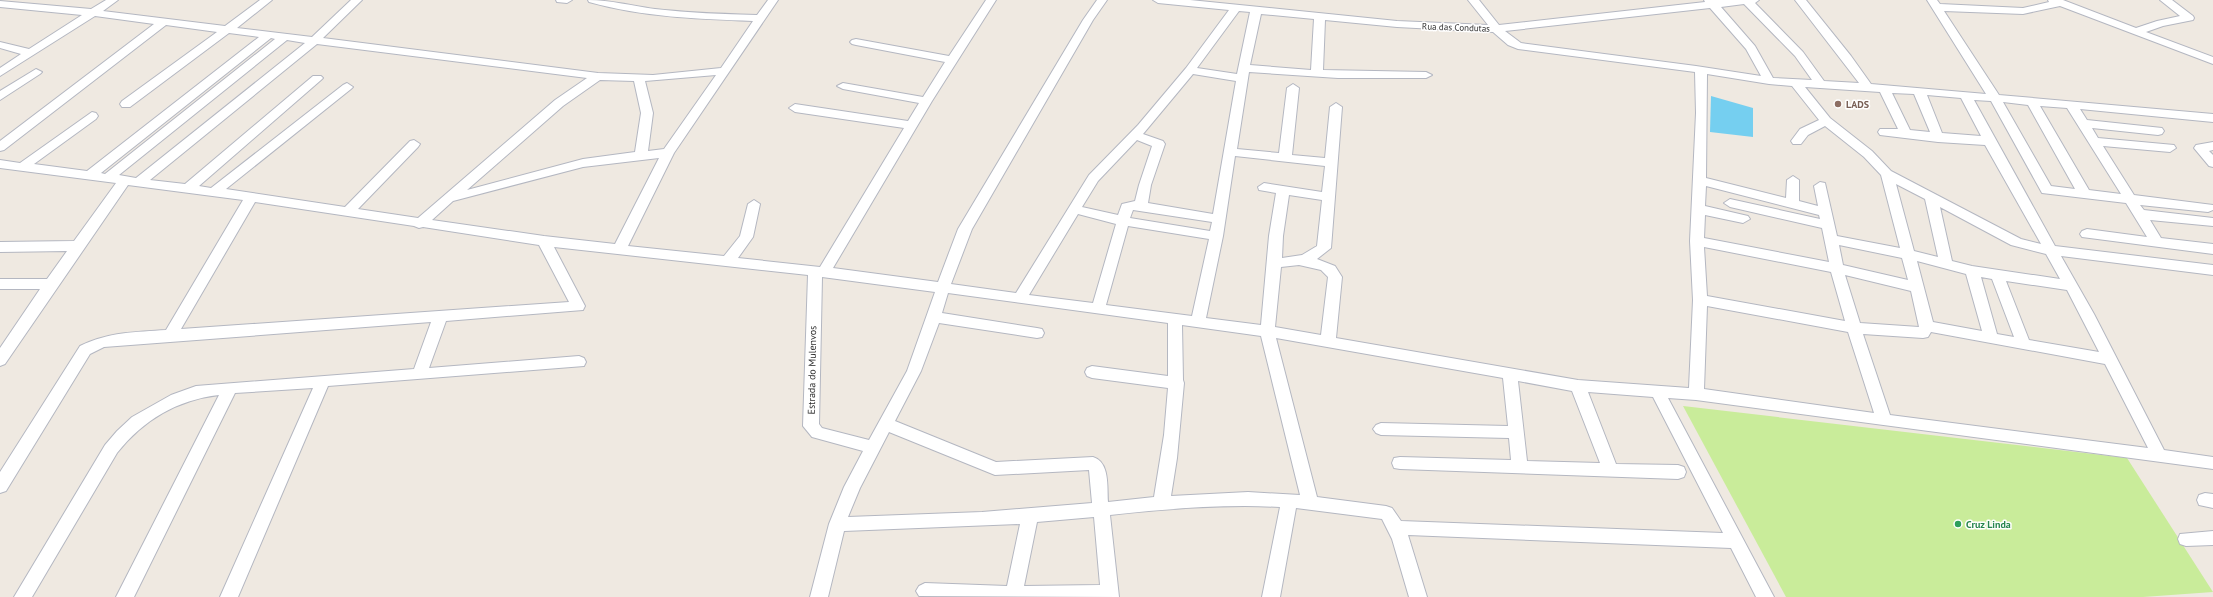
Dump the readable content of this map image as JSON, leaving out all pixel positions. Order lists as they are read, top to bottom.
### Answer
{
  "streets": {
    "street": ["Rua das Condutas", "Estrada do Mulenvos"]
  },
  "places": ["LADS", "Cruz Linda"]
}
